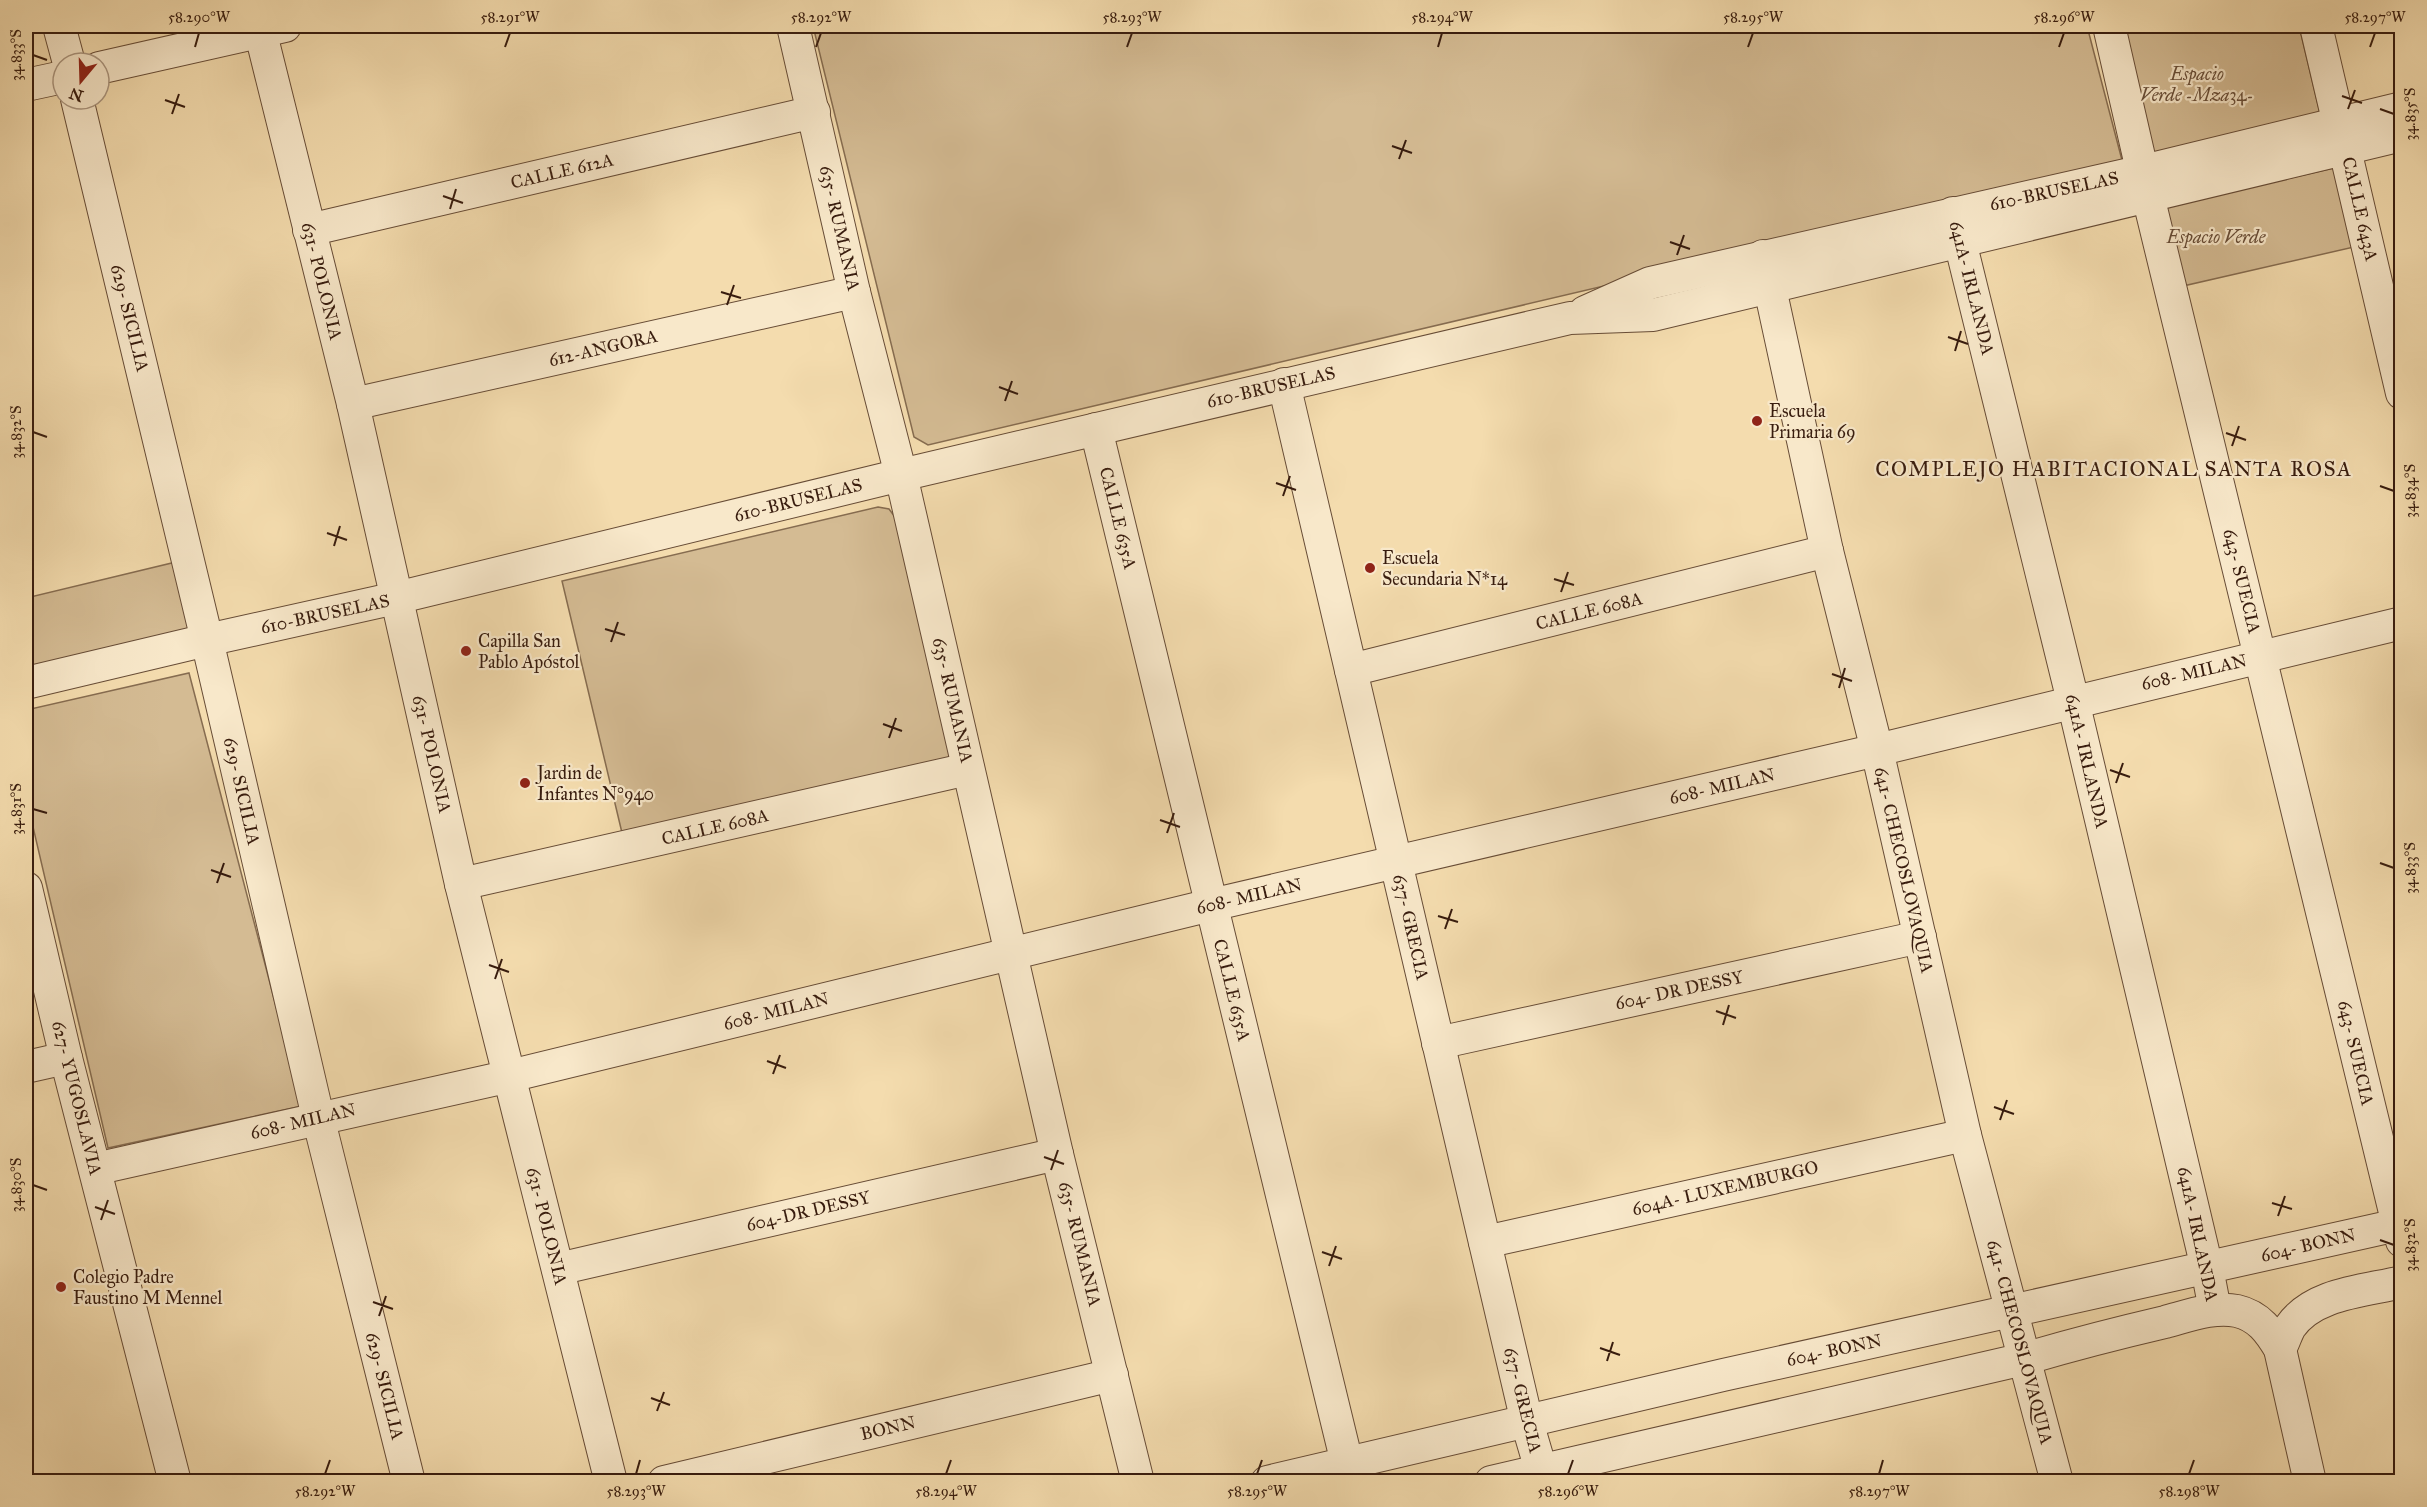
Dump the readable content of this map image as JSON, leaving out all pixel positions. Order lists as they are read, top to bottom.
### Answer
{
  "streets": {
    "street": [
      "CALLE 612A",
      "610-BRUSELAS",
      "CALLE 643A",
      "635- RUMANIA",
      "631- POLONIA",
      "641A- IRLANDA",
      "629- SICILIA",
      "612-ANGORA",
      "CALLE 635A",
      "643- SUECIA",
      "CALLE 608A",
      "608- MILAN",
      "641- CHECOSLOVAQUIA",
      "637- GRECIA",
      "604- DR DESSY",
      "627- YUGOSLAVIA",
      "604A- LUXEMBURGO",
      "604-DR DESSY",
      "604- BONN",
      "BONN"
    ]
  },
  "crossings": [
    ["CALLE 612A", "635- RUMANIA"],
    ["CALLE 612A", "631- POLONIA"],
    ["610-BRUSELAS", "CALLE 643A"],
    ["610-BRUSELAS", "635- RUMANIA"],
    ["610-BRUSELAS", "631- POLONIA"],
    ["610-BRUSELAS", "641A- IRLANDA"],
    ["610-BRUSELAS", "629- SICILIA"],
    ["610-BRUSELAS", "CALLE 635A"],
    ["610-BRUSELAS", "643- SUECIA"],
    ["610-BRUSELAS", "641- CHECOSLOVAQUIA"],
    ["610-BRUSELAS", "637- GRECIA"],
    ["635- RUMANIA", "612-ANGORA"],
    ["635- RUMANIA", "CALLE 608A"],
    ["635- RUMANIA", "608- MILAN"],
    ["635- RUMANIA", "604-DR DESSY"],
    ["635- RUMANIA", "BONN"],
    ["631- POLONIA", "612-ANGORA"],
    ["631- POLONIA", "CALLE 608A"],
    ["631- POLONIA", "608- MILAN"],
    ["631- POLONIA", "604-DR DESSY"],
    ["641A- IRLANDA", "608- MILAN"],
    ["641A- IRLANDA", "604- BONN"],
    ["629- SICILIA", "608- MILAN"],
    ["CALLE 635A", "608- MILAN"],
    ["CALLE 635A", "604- BONN"],
    ["643- SUECIA", "608- MILAN"],
    ["643- SUECIA", "604- BONN"],
    ["CALLE 608A", "641- CHECOSLOVAQUIA"],
    ["CALLE 608A", "637- GRECIA"],
    ["608- MILAN", "641- CHECOSLOVAQUIA"],
    ["608- MILAN", "637- GRECIA"],
    ["608- MILAN", "627- YUGOSLAVIA"],
    ["641- CHECOSLOVAQUIA", "604- DR DESSY"],
    ["641- CHECOSLOVAQUIA", "604A- LUXEMBURGO"],
    ["641- CHECOSLOVAQUIA", "604- BONN"],
    ["637- GRECIA", "604- DR DESSY"],
    ["637- GRECIA", "604A- LUXEMBURGO"],
    ["637- GRECIA", "604- BONN"]
  ],
  "districts": ["COMPLEJO HABITACIONAL SANTA ROSA"],
  "parks": ["Espacio Verde -Mza34-", "Espacio Verde"],
  "places": [
    "Escuela Primaria 69",
    "Escuela Secundaria N*14",
    "Capilla San Pablo Apóstol",
    "Jardin de Infantes N°940",
    "Colegio Padre Faustino M Mennel"
  ],
  "north": "bottom",
  "coordinates": [
    "58.290°W",
    "58.291°W",
    "58.292°W",
    "58.293°W",
    "58.294°W",
    "58.295°W",
    "58.296°W",
    "58.297°W",
    "34.833°S",
    "34.835°S",
    "34.832°S",
    "34.834°S",
    "34.831°S",
    "34.830°S",
    "58.298°W"
  ]
}
